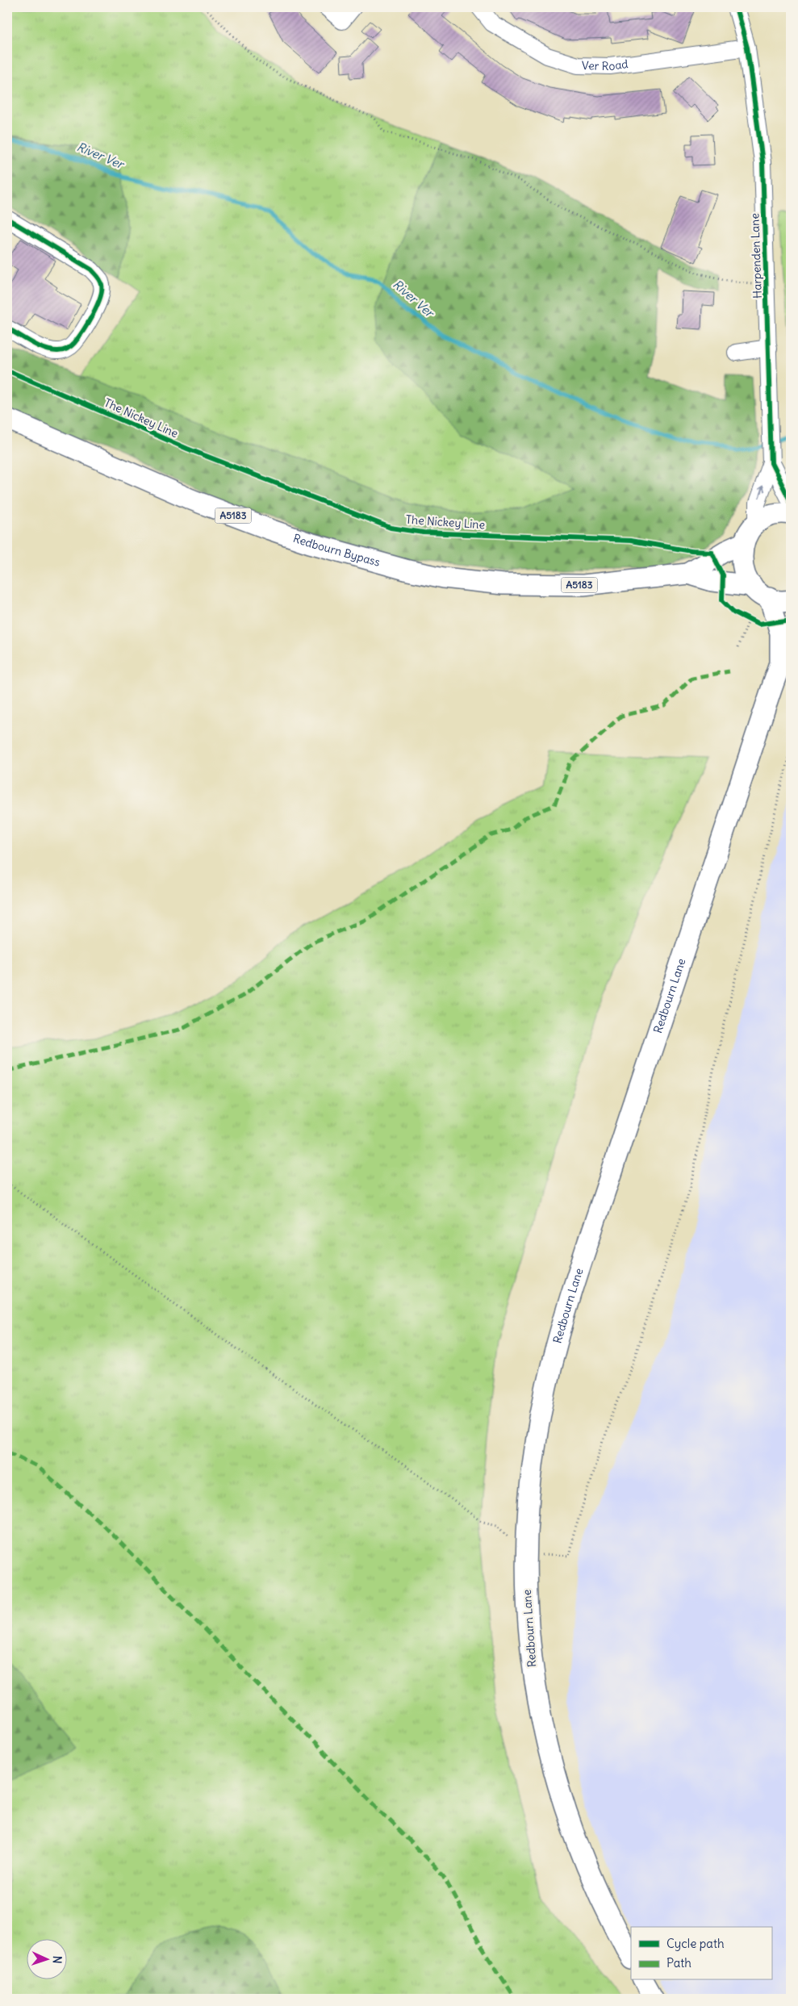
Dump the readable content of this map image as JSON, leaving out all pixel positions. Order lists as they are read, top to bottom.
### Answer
{
  "streets": {
    "main road": ["A5183", "Redbourn Bypass", "Redbourn Lane"],
    "street": ["Ver Road", "Harpenden Lane"],
    "cycle path": ["The Nickey Line"]
  },
  "crossings": [
    ["Ver Road", "Harpenden Lane"]
  ],
  "water": ["River Ver"],
  "legend": ["Cycle path", "Path"],
  "north": "right"
}
